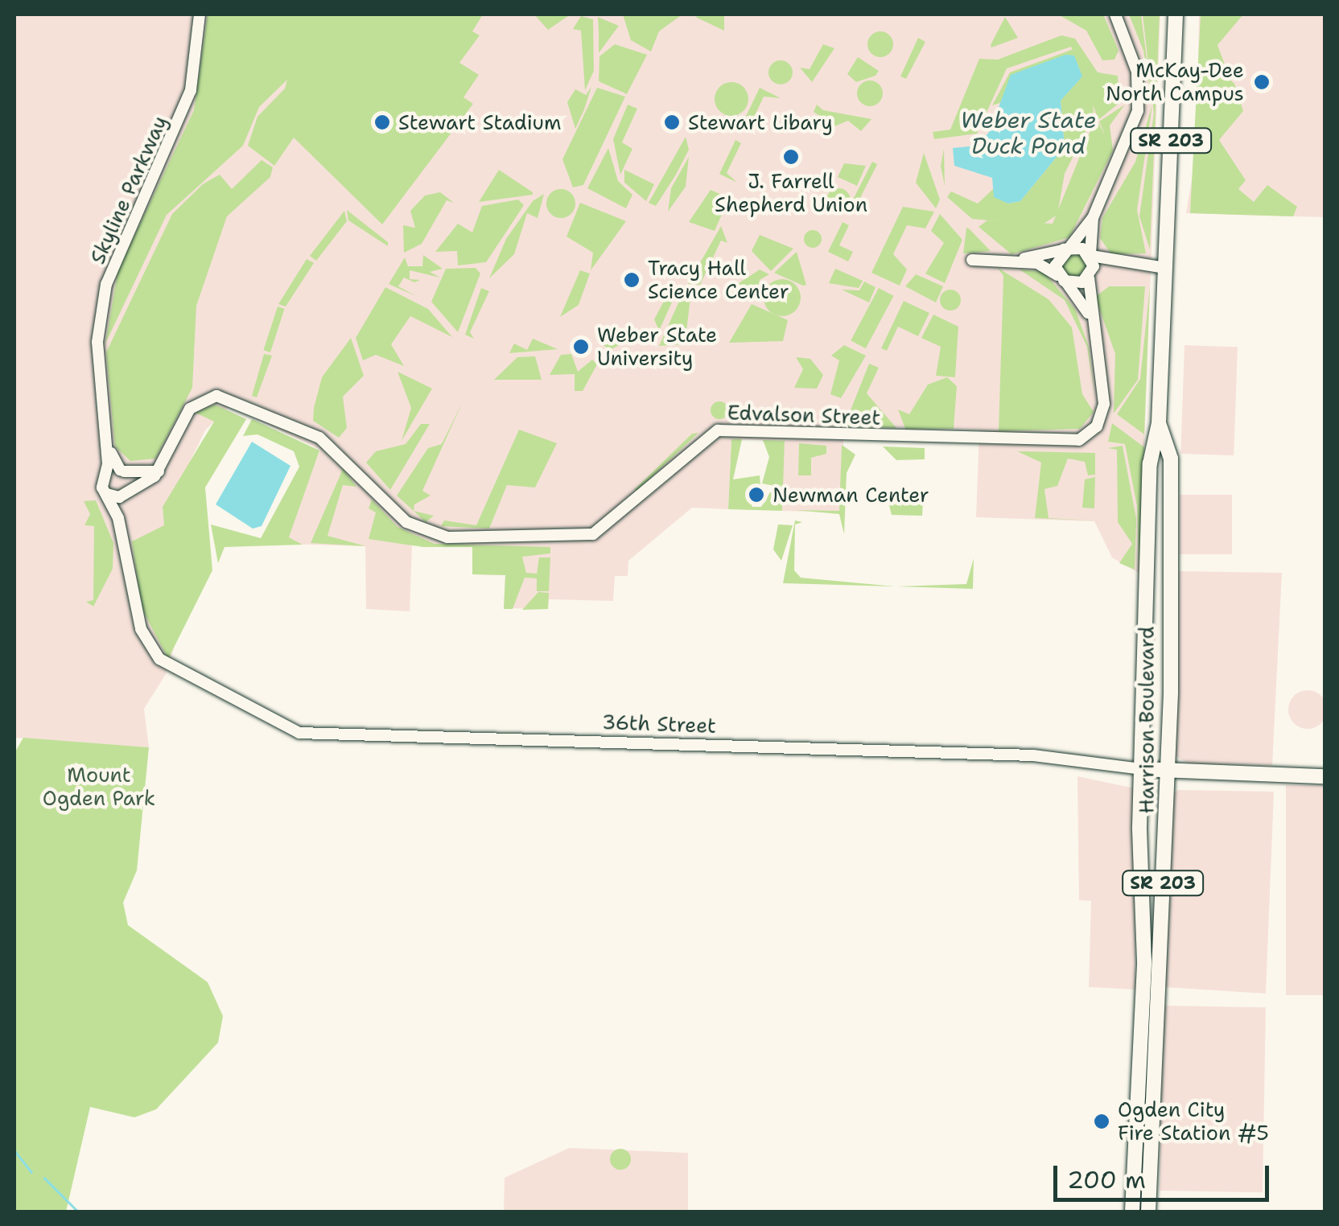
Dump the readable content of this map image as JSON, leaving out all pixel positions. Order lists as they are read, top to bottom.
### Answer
{
  "streets": {
    "main road": ["SR 203", "Harrison Boulevard", "36th Street"],
    "street": ["Skyline Parkway", "Edvalson Street"]
  },
  "crossings": [
    ["Skyline Parkway", "36th Street"],
    ["Harrison Boulevard", "36th Street"]
  ],
  "water": ["Weber State Duck Pond"],
  "parks": ["Mount Ogden Park"],
  "places": [
    "McKay-Dee North Campus",
    "Stewart Stadium",
    "Stewart Libary",
    "J. Farrell Shepherd Union",
    "Tracy Hall Science Center",
    "Weber State University",
    "Newman Center",
    "Ogden City Fire Station #5"
  ],
  "scale_bar": "200 m"
}
